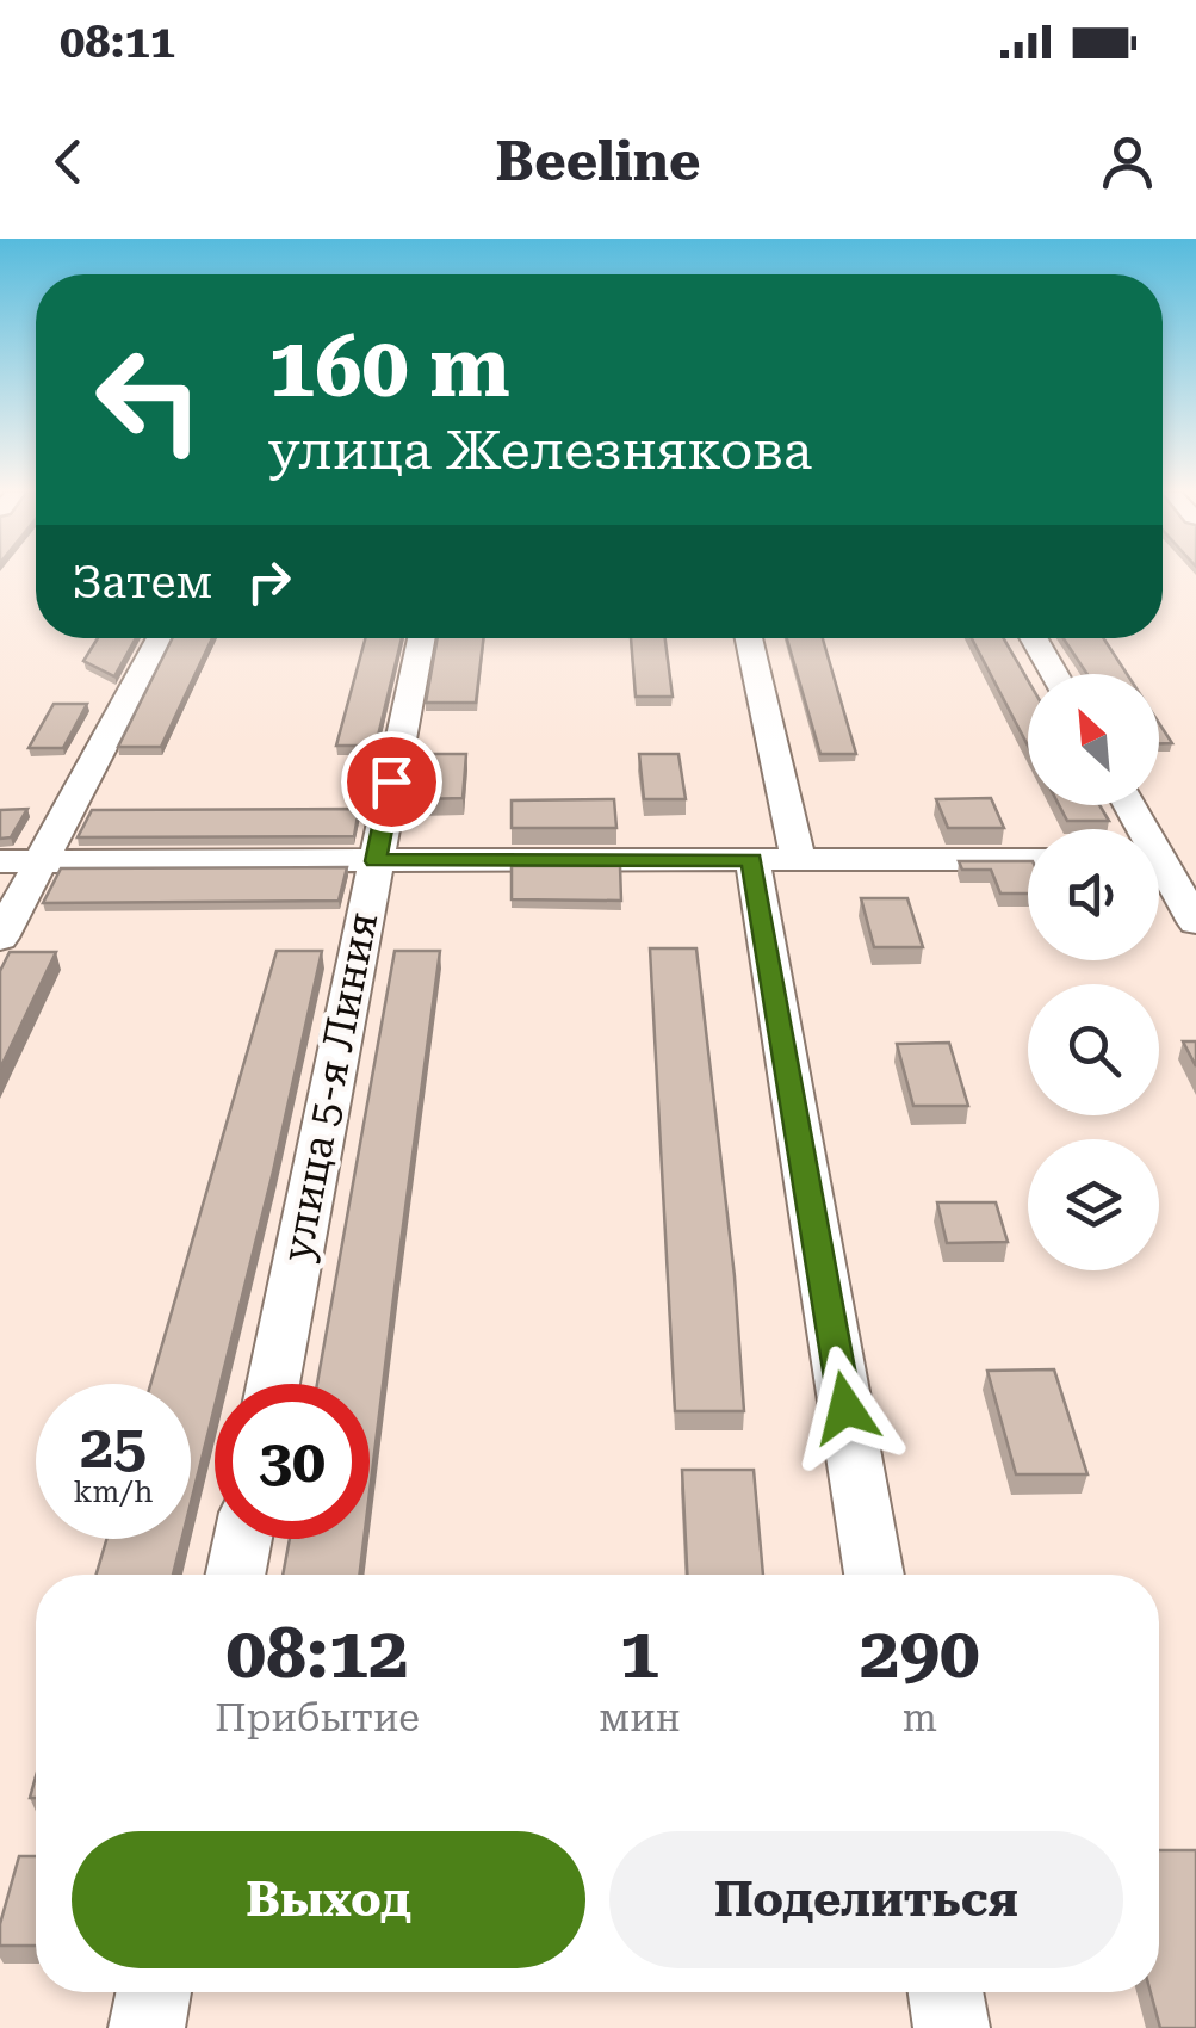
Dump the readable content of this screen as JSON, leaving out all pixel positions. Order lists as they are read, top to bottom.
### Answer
{
  "streets": {
    "street": ["улица 5-я Линия"]
  },
  "north": "top left",
  "page": {
    "status": "08:11",
    "header": "Beeline",
    "turn": ["160 m", "улица Железнякова"],
    "then": "Затем",
    "speed": "25 km/h",
    "limit": "30",
    "eta": [
      "08:12",
      "Прибытие",
      "1",
      "мин",
      "290",
      "m"
    ],
    "buttons": ["Выход", "Поделиться"]
  }
}
